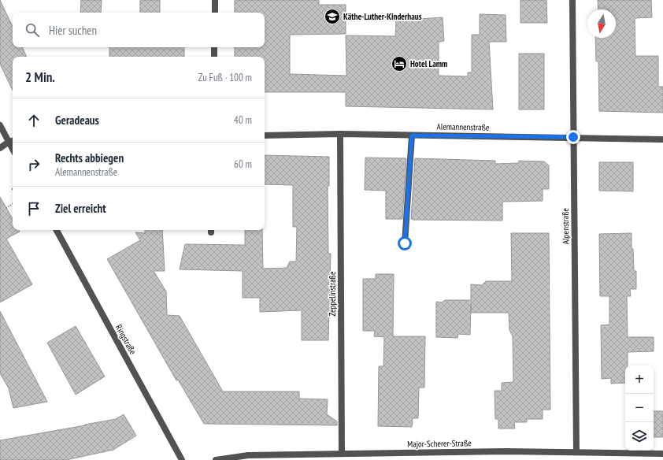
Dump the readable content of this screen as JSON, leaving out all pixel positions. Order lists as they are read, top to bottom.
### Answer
{
  "streets": {
    "street": [
      "Alemannenstraße",
      "Alpenstraße",
      "Zeppelinstraße",
      "Ringstraße",
      "Major-Scherer-Straße"
    ]
  },
  "crossings": [
    ["Alemannenstraße", "Alpenstraße"],
    ["Alemannenstraße", "Zeppelinstraße"],
    ["Alpenstraße", "Major-Scherer-Straße"],
    ["Zeppelinstraße", "Major-Scherer-Straße"]
  ],
  "places": {
    "school or university": ["Käthe-Luther-Kinderhaus"],
    "hotel": ["Hotel Lamm"]
  },
  "north": "bottom",
  "page": {
    "search": "Hier suchen",
    "heading": ["2 Min.", "Zu Fuß · 100 m"],
    "list": [
      ["Geradeaus", "40 m"],
      ["Rechts abbiegen", "Alemannenstraße", "60 m"],
      "Ziel erreicht"
    ],
    "map_buttons": ["+", "−"]
  }
}
